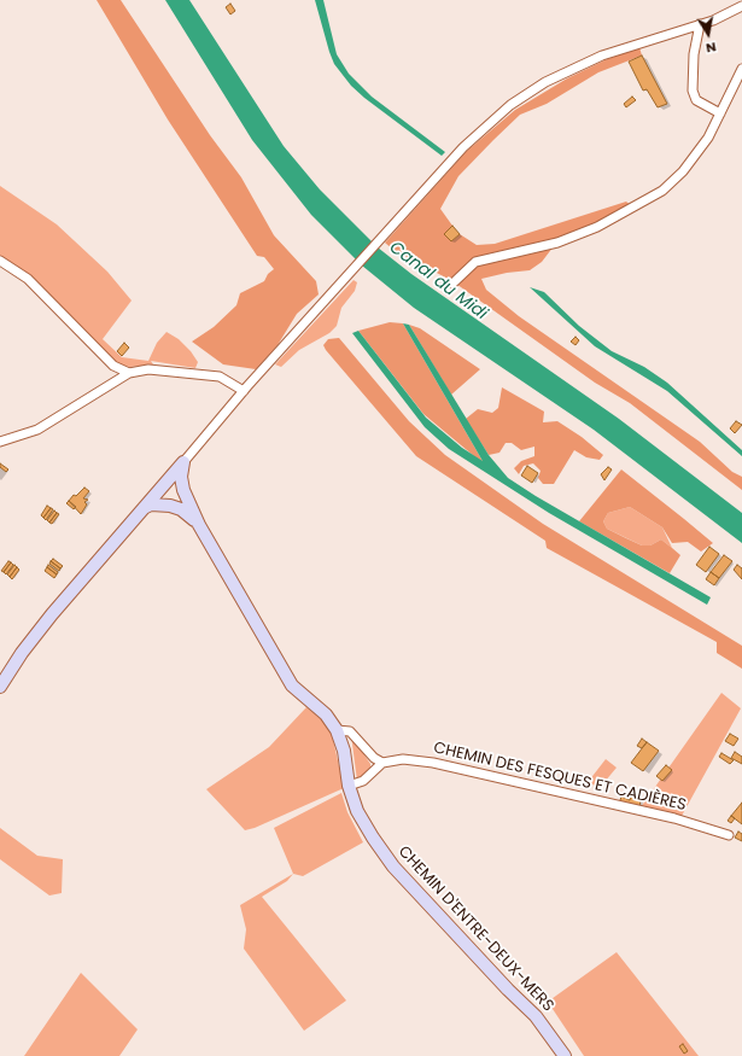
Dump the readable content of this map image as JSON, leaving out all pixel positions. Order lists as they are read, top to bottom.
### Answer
{
  "streets": {
    "street": ["CHEMIN DES FESQUES ET CADIÈRES", "CHEMIN D'ENTRE-DEUX-MERS"]
  },
  "water": ["Canal du Midi"],
  "north": "bottom"
}
